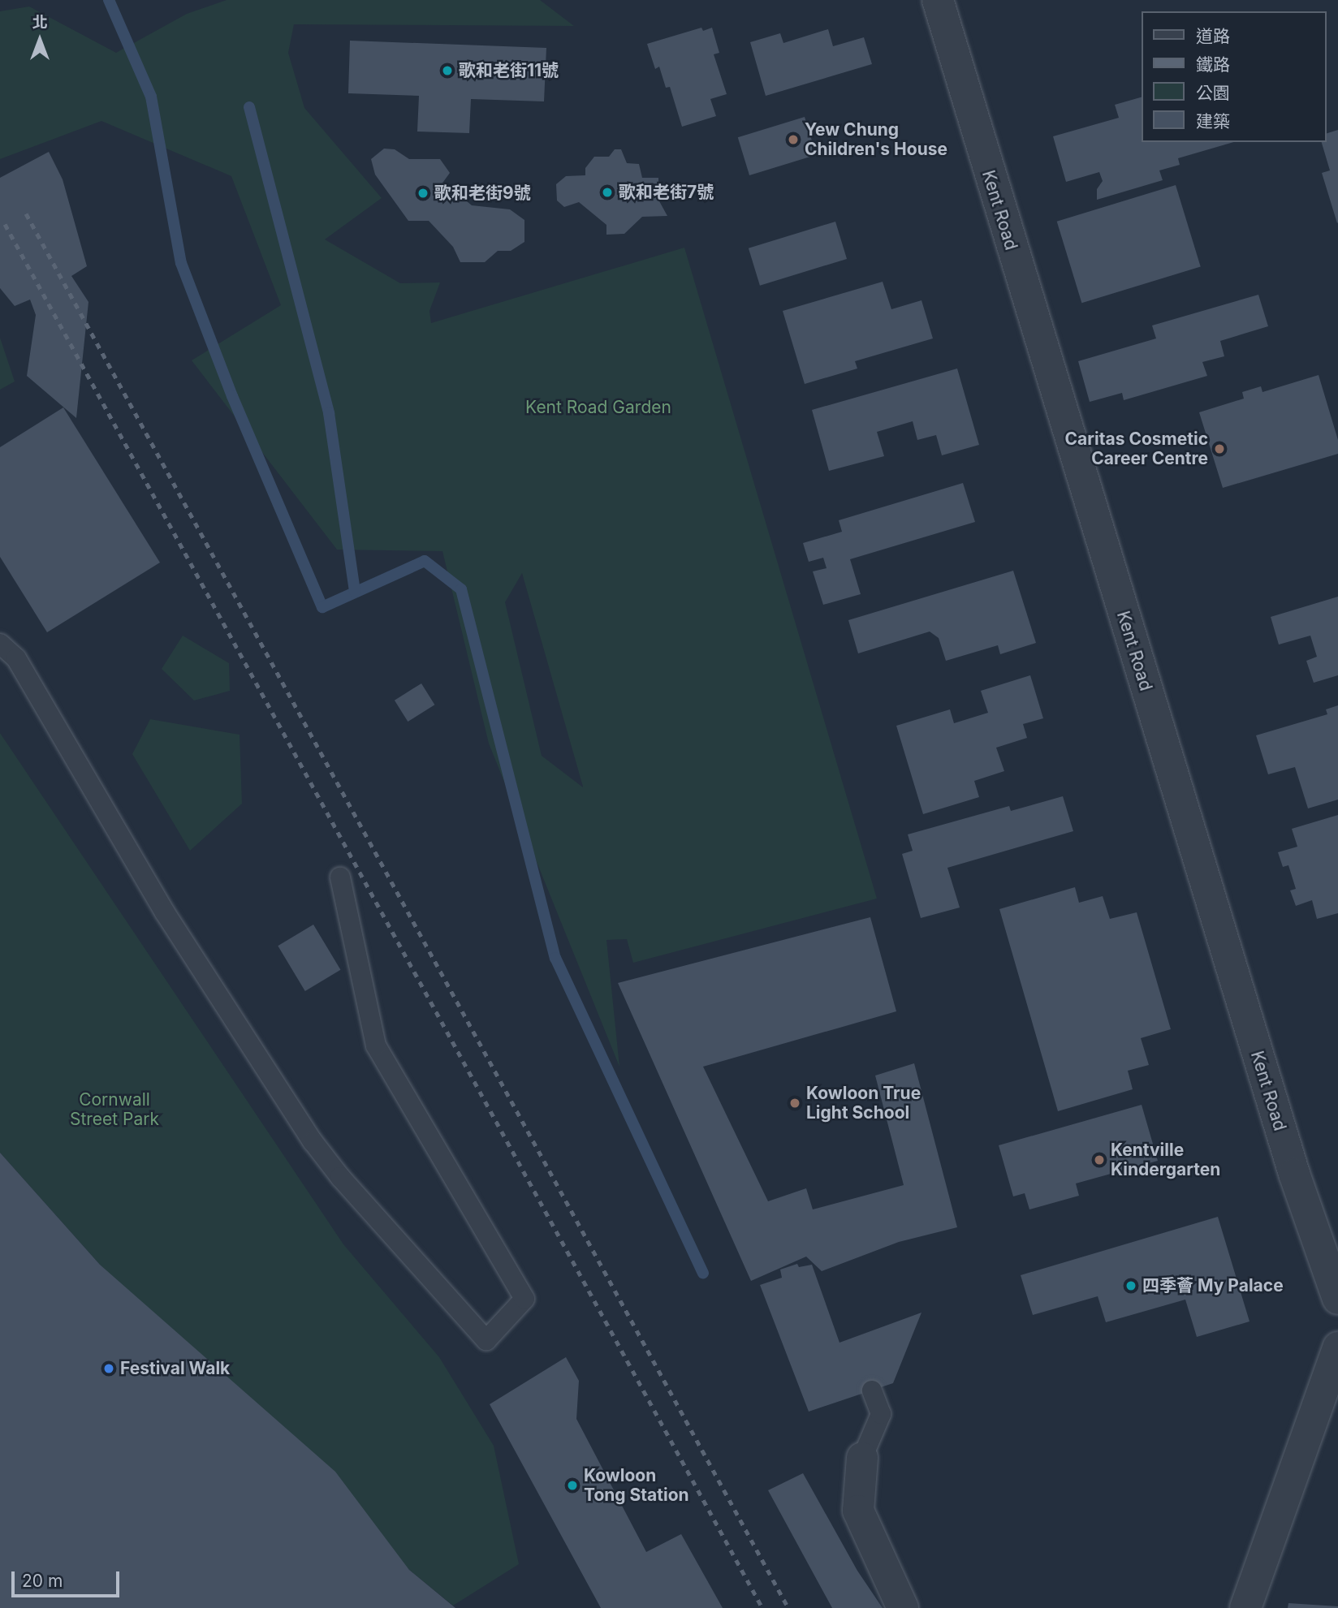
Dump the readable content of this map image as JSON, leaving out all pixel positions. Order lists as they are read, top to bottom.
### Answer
{
  "streets": {
    "street": ["Kent Road"]
  },
  "parks": ["Kent Road Garden", "Cornwall Street Park"],
  "places": [
    "歌和老街11號",
    "Yew Chung Children's House",
    "歌和老街7號",
    "歌和老街9號",
    "Caritas Cosmetic Career Centre",
    "Kowloon True Light School",
    "Kentville Kindergarten",
    "四季薈 My Palace",
    "Festival Walk",
    "Kowloon Tong Station"
  ],
  "legend": [
    "道路",
    "鐵路",
    "公園",
    "建築"
  ],
  "scale_bar": "20 m",
  "north": "top"
}
